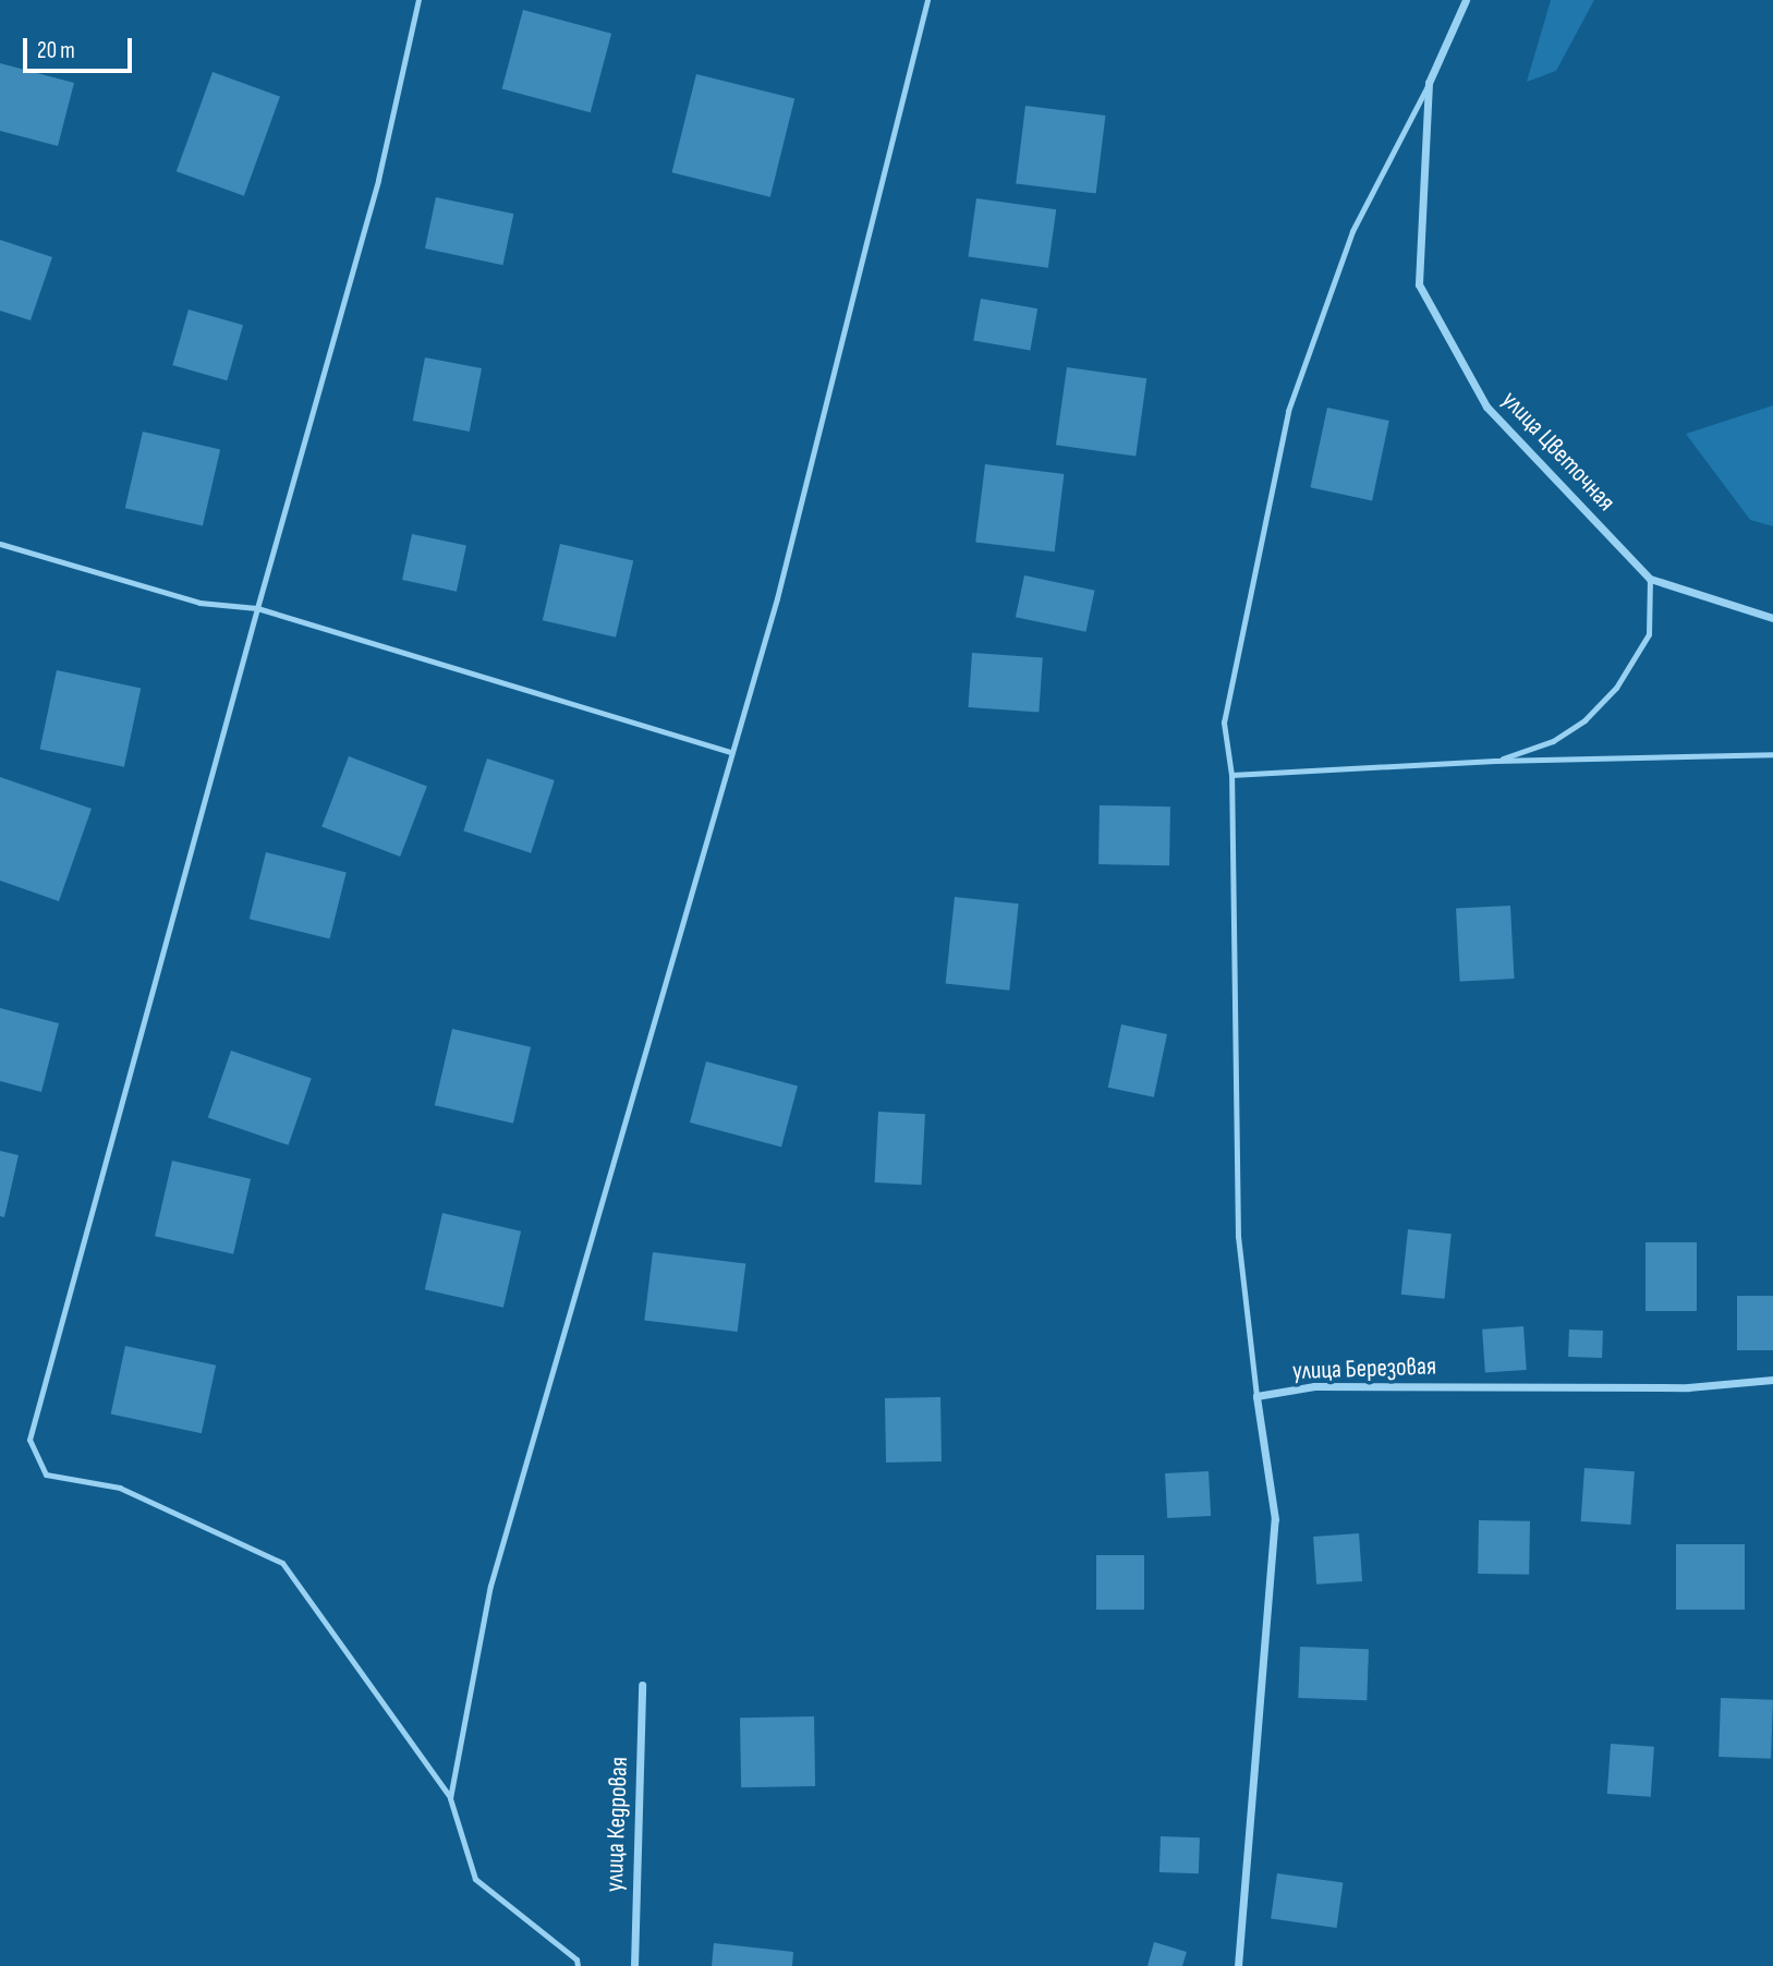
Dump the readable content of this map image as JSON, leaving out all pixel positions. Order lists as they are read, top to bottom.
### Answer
{
  "streets": {
    "street": ["улица Цветочная", "улица Березовая", "улица Кедровая"]
  },
  "scale_bar": "20 m"
}
